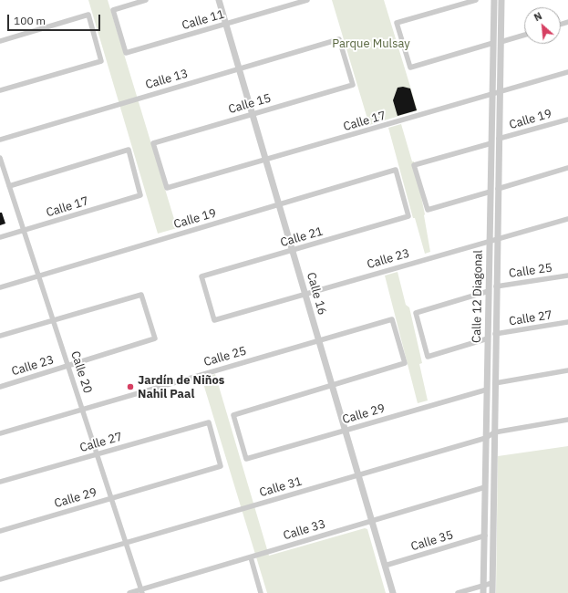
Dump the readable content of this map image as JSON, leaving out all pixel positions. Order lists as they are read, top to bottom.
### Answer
{
  "streets": {
    "street": [
      "Calle 11",
      "Calle 13",
      "Calle 15",
      "Calle 19",
      "Calle 17",
      "Calle 21",
      "Calle 23",
      "Calle 25",
      "Calle 16",
      "Calle 12 Diagonal",
      "Calle 27",
      "Calle 20",
      "Calle 29",
      "Calle 31",
      "Calle 33",
      "Calle 35"
    ]
  },
  "crossings": [
    ["Calle 11", "Calle 16"],
    ["Calle 13", "Calle 15"],
    ["Calle 13", "Calle 16"],
    ["Calle 15", "Calle 17"],
    ["Calle 15", "Calle 16"],
    ["Calle 19", "Calle 21"],
    ["Calle 19", "Calle 16"],
    ["Calle 19", "Calle 12 Diagonal"],
    ["Calle 19", "Calle 20"],
    ["Calle 17", "Calle 16"],
    ["Calle 17", "Calle 12 Diagonal"],
    ["Calle 17", "Calle 20"],
    ["Calle 21", "Calle 23"],
    ["Calle 21", "Calle 16"],
    ["Calle 23", "Calle 16"],
    ["Calle 23", "Calle 12 Diagonal"],
    ["Calle 23", "Calle 20"],
    ["Calle 25", "Calle 16"],
    ["Calle 25", "Calle 12 Diagonal"],
    ["Calle 25", "Calle 20"],
    ["Calle 25", "Calle 29"],
    ["Calle 16", "Calle 29"],
    ["Calle 16", "Calle 31"],
    ["Calle 16", "Calle 33"],
    ["Calle 16", "Calle 35"],
    ["Calle 12 Diagonal", "Calle 27"],
    ["Calle 12 Diagonal", "Calle 29"],
    ["Calle 12 Diagonal", "Calle 31"],
    ["Calle 12 Diagonal", "Calle 33"],
    ["Calle 12 Diagonal", "Calle 35"],
    ["Calle 27", "Calle 20"],
    ["Calle 27", "Calle 29"],
    ["Calle 20", "Calle 29"],
    ["Calle 20", "Calle 31"],
    ["Calle 20", "Calle 33"]
  ],
  "parks": ["Parque Mulsay"],
  "places": ["Jardín de Niños Nahil Paal"],
  "scale_bar": "100 m",
  "north": "top left"
}
